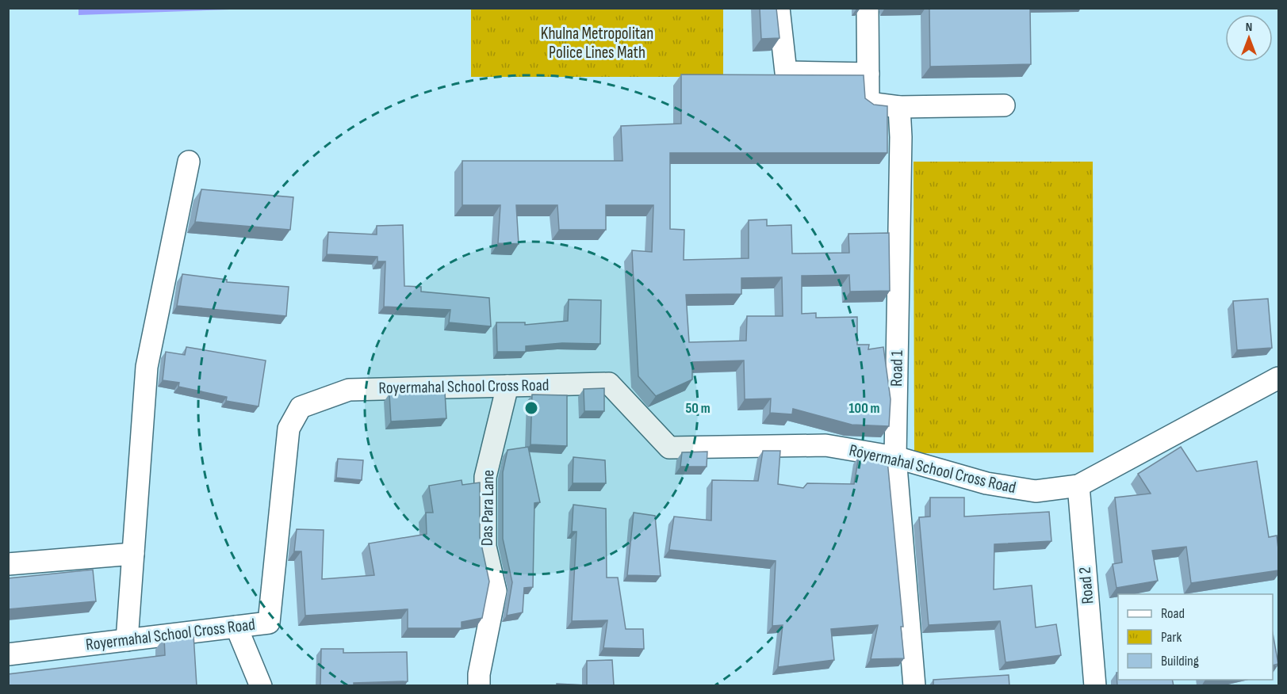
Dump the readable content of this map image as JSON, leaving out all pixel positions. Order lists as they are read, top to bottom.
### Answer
{
  "streets": {
    "street": [
      "Road 1",
      "Royermahal School Cross Road",
      "Das Para Lane",
      "Road 2"
    ]
  },
  "crossings": [
    ["Road 1", "Royermahal School Cross Road"],
    ["Royermahal School Cross Road", "Das Para Lane"],
    ["Royermahal School Cross Road", "Road 2"]
  ],
  "parks": ["Khulna Metropolitan Police Lines Math"],
  "legend": ["Road", "Park", "Building"],
  "north": "top",
  "rings": ["50 m", "100 m"]
}
